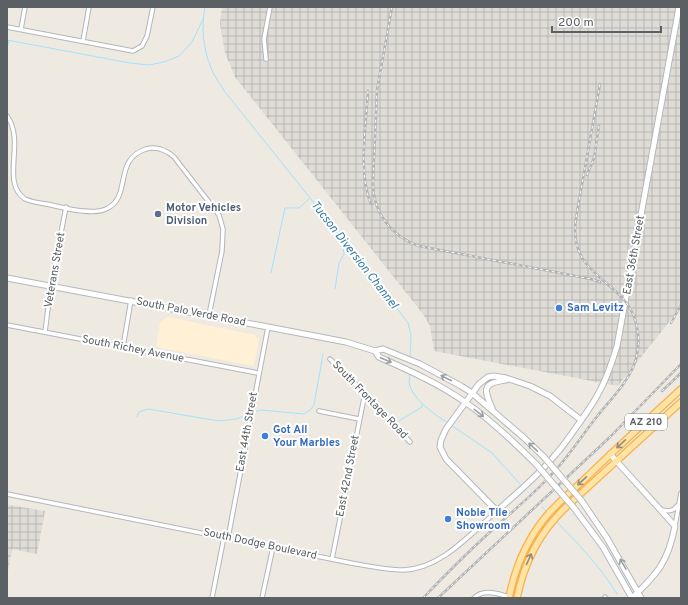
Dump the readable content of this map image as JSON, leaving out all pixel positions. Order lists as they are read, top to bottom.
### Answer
{
  "streets": {
    "main road": ["East 36th Street", "South Palo Verde Road", "AZ 210"],
    "street": [
      "Veterans Street",
      "South Richey Avenue",
      "South Frontage Road",
      "East 44th Street",
      "East 42nd Street",
      "South Dodge Boulevard"
    ]
  },
  "crossings": [
    ["East 36th Street", "South Dodge Boulevard"],
    ["Veterans Street", "South Palo Verde Road"],
    ["Veterans Street", "South Richey Avenue"],
    ["South Palo Verde Road", "East 44th Street"],
    ["South Richey Avenue", "East 44th Street"],
    ["South Frontage Road", "East 42nd Street"],
    ["East 44th Street", "South Dodge Boulevard"],
    ["East 42nd Street", "South Dodge Boulevard"]
  ],
  "water": ["Tucson Diversion Channel"],
  "places": [
    "Motor Vehicles Division",
    "Sam Levitz",
    "Got All Your Marbles",
    "Noble Tile Showroom"
  ],
  "scale_bar": "200 m"
}
